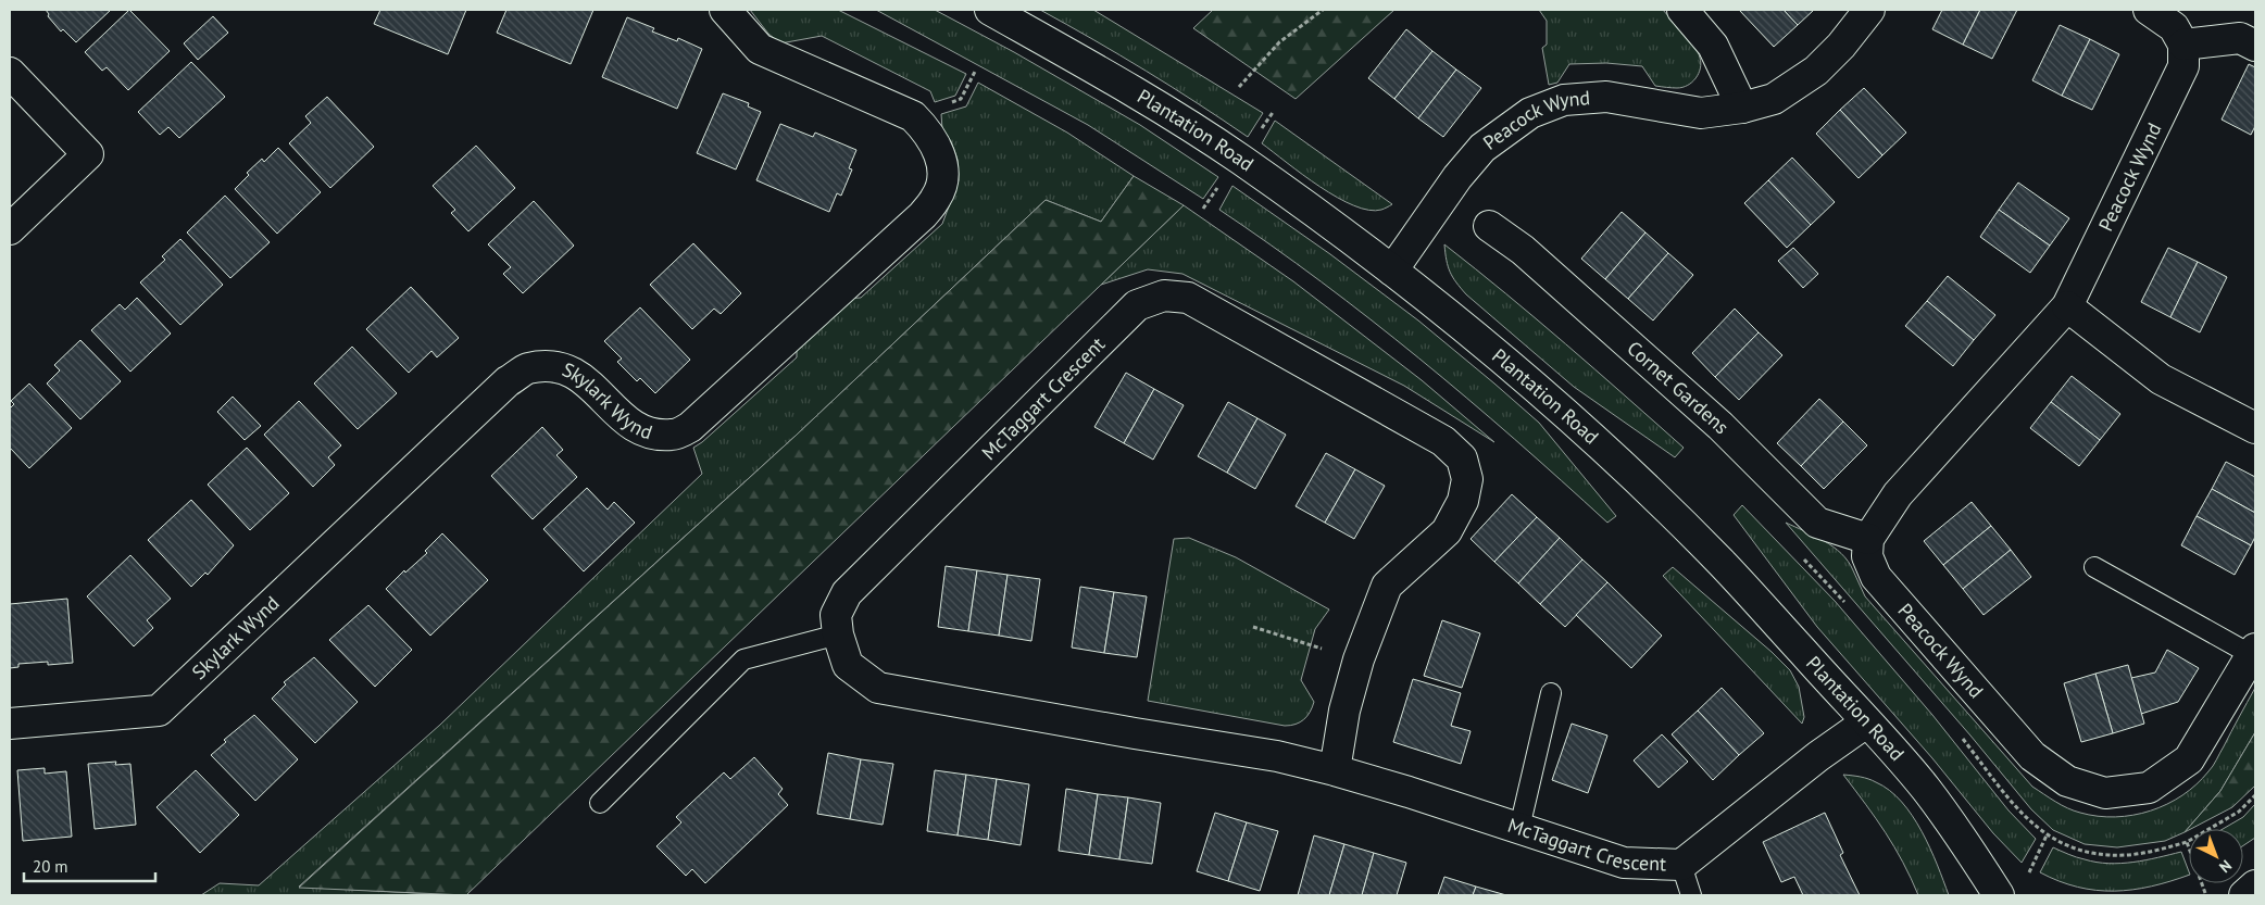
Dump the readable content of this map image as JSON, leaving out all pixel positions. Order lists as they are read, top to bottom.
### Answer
{
  "streets": {
    "street": [
      "Peacock Wynd",
      "Plantation Road",
      "Cornet Gardens",
      "McTaggart Crescent",
      "Skylark Wynd"
    ]
  },
  "crossings": [
    ["Peacock Wynd", "Plantation Road"],
    ["Peacock Wynd", "Cornet Gardens"],
    ["Plantation Road", "McTaggart Crescent"]
  ],
  "scale_bar": "20 m",
  "north": "bottom right"
}
